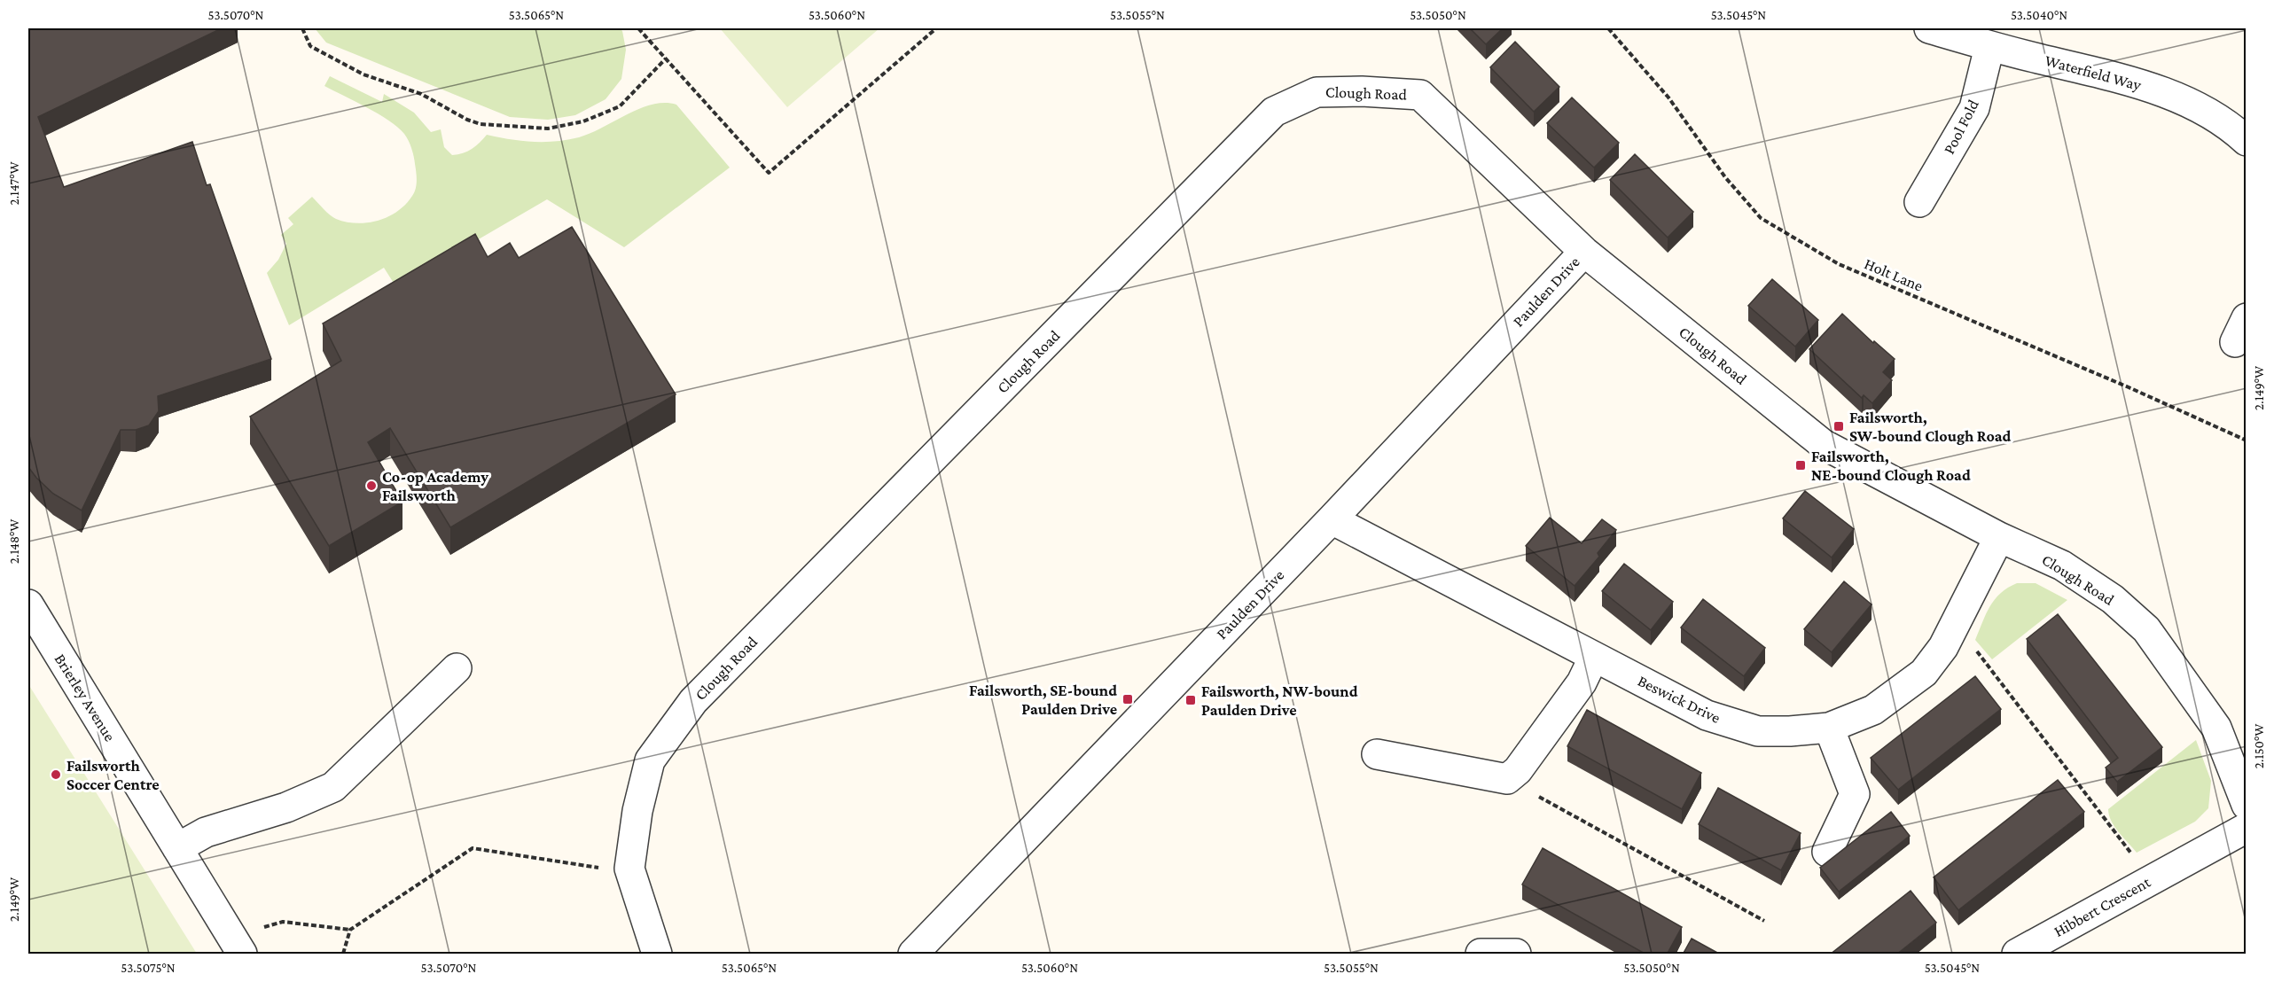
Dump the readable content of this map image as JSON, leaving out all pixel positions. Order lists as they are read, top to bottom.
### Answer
{
  "streets": {
    "street": [
      "Waterfield Way",
      "Clough Road",
      "Pool Fold",
      "Paulden Drive",
      "Brierley Avenue",
      "Beswick Drive",
      "Hibbert Crescent"
    ],
    "path": ["Holt Lane"]
  },
  "crossings": [
    ["Waterfield Way", "Pool Fold"],
    ["Clough Road", "Paulden Drive"],
    ["Clough Road", "Beswick Drive"],
    ["Paulden Drive", "Beswick Drive"]
  ],
  "places": {
    "transit": [
      "Failsworth, SW-bound Clough Road",
      "Failsworth, NE-bound Clough Road",
      "Failsworth, SE-bound Paulden Drive",
      "Failsworth, NW-bound Paulden Drive"
    ],
    "other": ["Co-op Academy Failsworth", "Failsworth Soccer Centre"]
  },
  "coordinates": [
    "53.5070°N",
    "53.5065°N",
    "53.5060°N",
    "53.5055°N",
    "53.5050°N",
    "53.5045°N",
    "53.5040°N",
    "2.147°W",
    "2.149°W",
    "2.148°W",
    "2.150°W",
    "53.5075°N"
  ]
}
